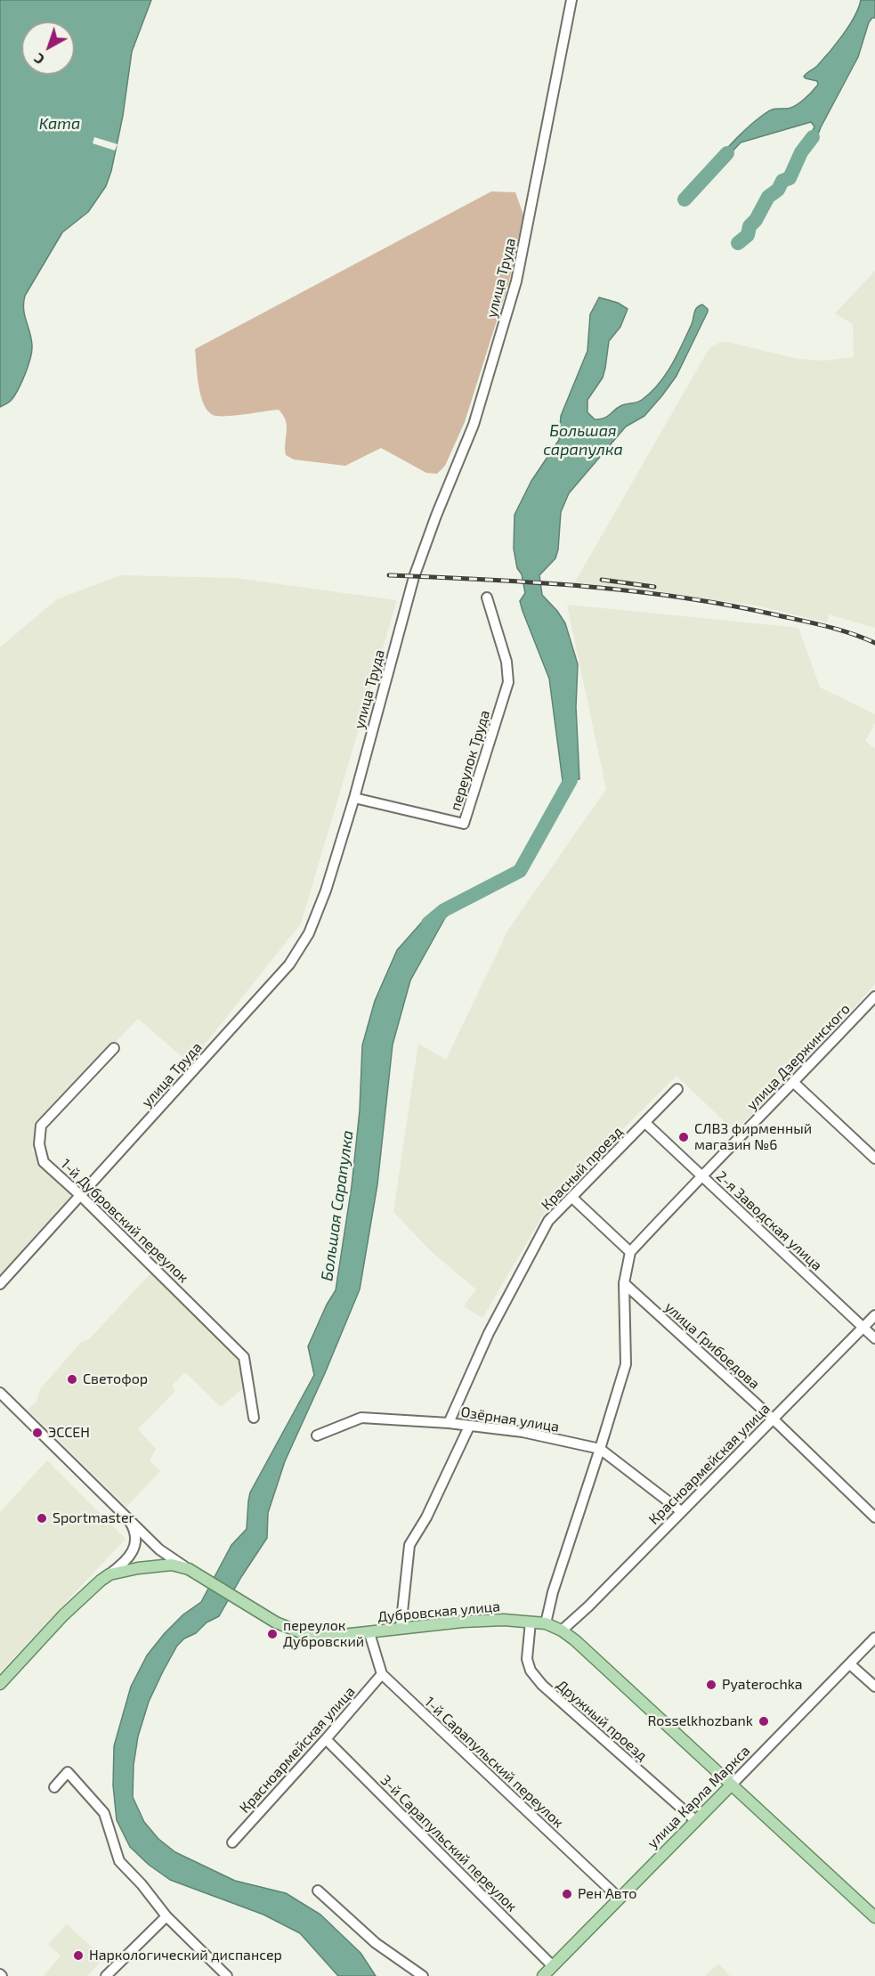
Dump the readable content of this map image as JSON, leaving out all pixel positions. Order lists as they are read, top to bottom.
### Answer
{
  "streets": {
    "main road": ["Дубровская улица", "улица Карла Маркса"],
    "street": [
      "улица Труда",
      "переулок Труда",
      "улица Дзержинского",
      "Красный проезд",
      "1-й Дубровский переулок",
      "2-я Заводская улица",
      "улица Грибоедова",
      "Озёрная улица",
      "Красноармейская улица",
      "Дружный проезд",
      "1-й Сарапульский переулок",
      "3-й Сарапульский переулок"
    ]
  },
  "crossings": [
    ["улица Труда", "переулок Труда"],
    ["улица Труда", "1-й Дубровский переулок"],
    ["улица Дзержинского", "2-я Заводская улица"],
    ["Красный проезд", "2-я Заводская улица"],
    ["Красный проезд", "Озёрная улица"],
    ["2-я Заводская улица", "Красноармейская улица"],
    ["улица Грибоедова", "Красноармейская улица"],
    ["Озёрная улица", "Красноармейская улица"],
    ["Красноармейская улица", "Дубровская улица"],
    ["Красноармейская улица", "1-й Сарапульский переулок"],
    ["Красноармейская улица", "3-й Сарапульский переулок"],
    ["Дубровская улица", "Дружный проезд"],
    ["Дубровская улица", "1-й Сарапульский переулок"],
    ["Дубровская улица", "улица Карла Маркса"],
    ["Дружный проезд", "улица Карла Маркса"],
    ["1-й Сарапульский переулок", "улица Карла Маркса"],
    ["улица Карла Маркса", "3-й Сарапульский переулок"]
  ],
  "water": ["Kama", "Большая сарапулка", "Большая Сарапулка"],
  "places": [
    "СЛВЗ фирменный магазин №6",
    "Светофор",
    "ЭССЕН",
    "Sportmaster",
    "переулок Дубровский",
    "Pyaterochka",
    "Rosselkhozbank",
    "Рен Авто",
    "Наркологический диспансер"
  ],
  "north": "bottom left"
}
